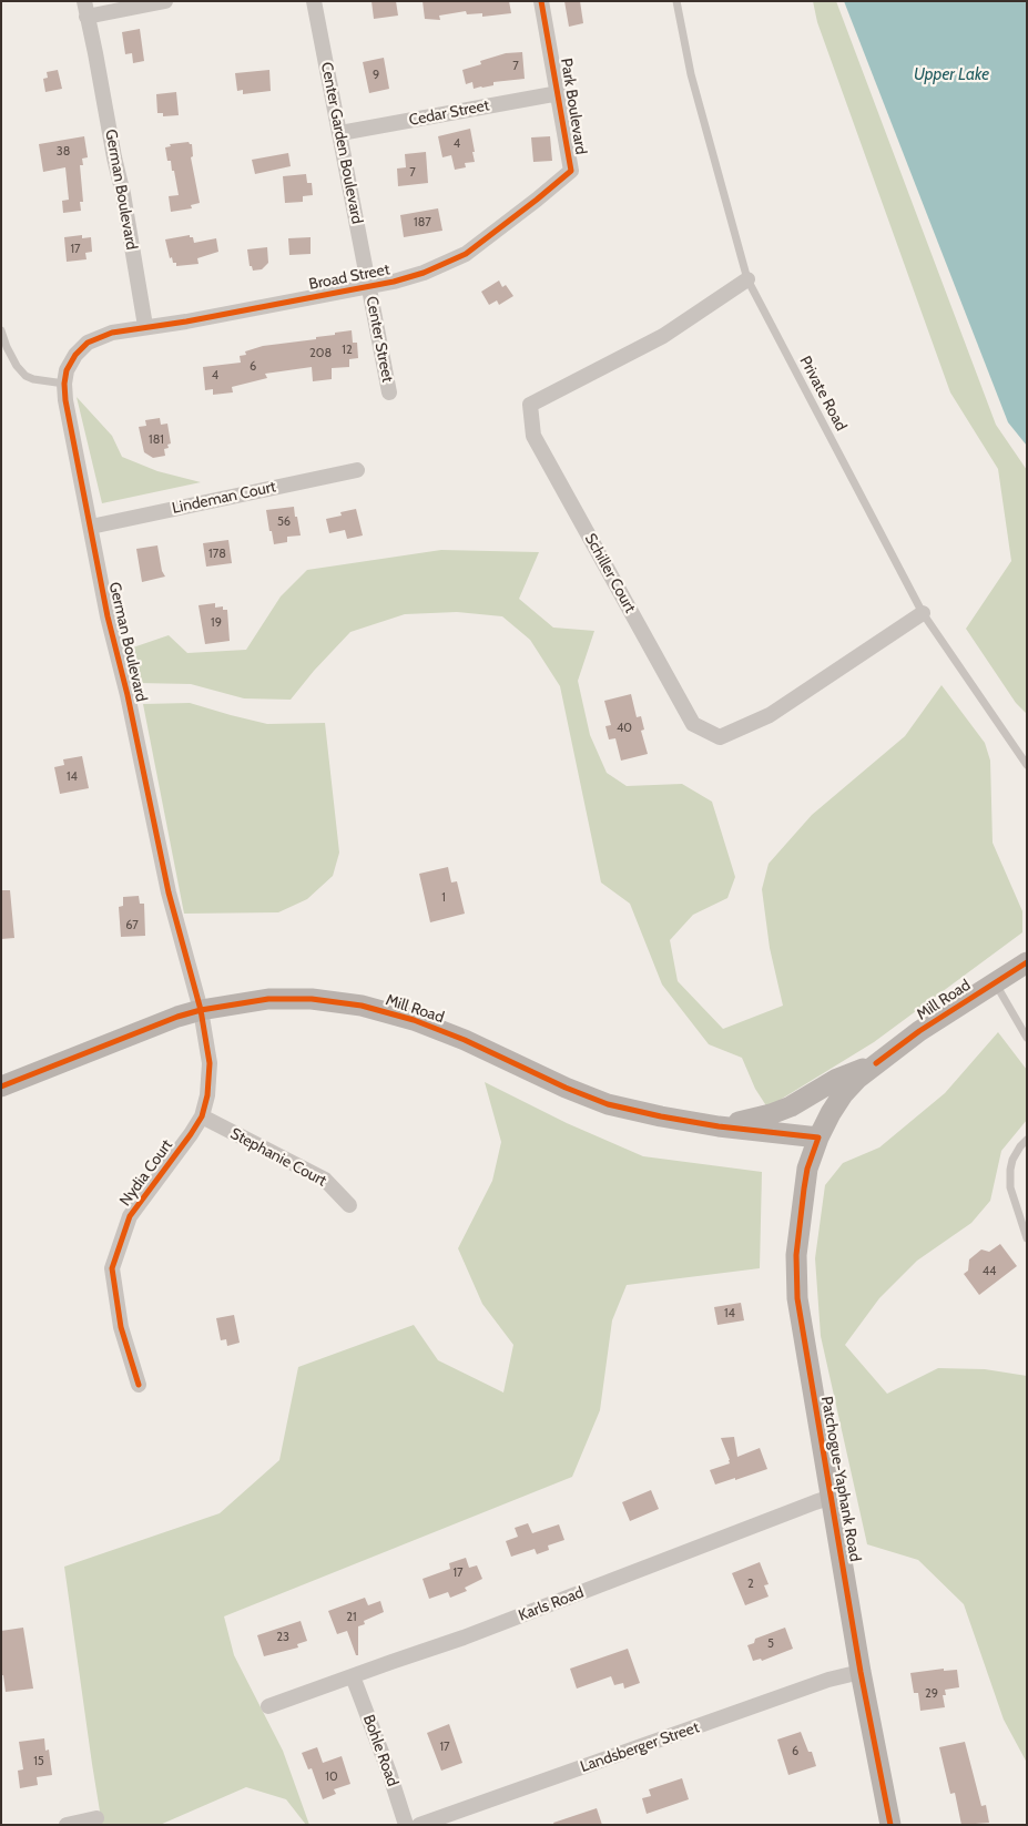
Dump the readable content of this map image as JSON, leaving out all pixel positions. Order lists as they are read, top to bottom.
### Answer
{
  "streets": {
    "main road": ["Mill Road", "Patchogue-Yaphank Road"],
    "street": [
      "Park Boulevard",
      "Cedar Street",
      "Center Garden Boulevard",
      "German Boulevard",
      "Broad Street",
      "Center Street",
      "Lindeman Court",
      "Schiller Court",
      "Stephanie Court",
      "Nydia Court",
      "Karls Road",
      "Landsberger Street",
      "Bohle Road"
    ],
    "lane": ["Private Road"]
  },
  "crossings": [
    ["Park Boulevard", "Cedar Street"],
    ["Park Boulevard", "Broad Street"],
    ["Cedar Street", "Center Garden Boulevard"],
    ["Center Garden Boulevard", "Broad Street"],
    ["Center Garden Boulevard", "Center Street"],
    ["German Boulevard", "Broad Street"],
    ["German Boulevard", "Lindeman Court"],
    ["German Boulevard", "Mill Road"],
    ["German Boulevard", "Nydia Court"],
    ["Broad Street", "Center Street"],
    ["Private Road", "Schiller Court"],
    ["Mill Road", "Nydia Court"],
    ["Mill Road", "Patchogue-Yaphank Road"],
    ["Stephanie Court", "Nydia Court"],
    ["Patchogue-Yaphank Road", "Karls Road"],
    ["Patchogue-Yaphank Road", "Landsberger Street"],
    ["Karls Road", "Bohle Road"]
  ],
  "water": ["Upper Lake"],
  "house_numbers": [
    "7",
    "9",
    "4",
    "38",
    "7",
    "187",
    "17",
    "12",
    "208",
    "6",
    "4",
    "181",
    "56",
    "178",
    "19",
    "40",
    "14",
    "1",
    "67",
    "44",
    "14",
    "17",
    "2",
    "21",
    "23",
    "5",
    "29",
    "17",
    "6",
    "15",
    "10"
  ]
}
